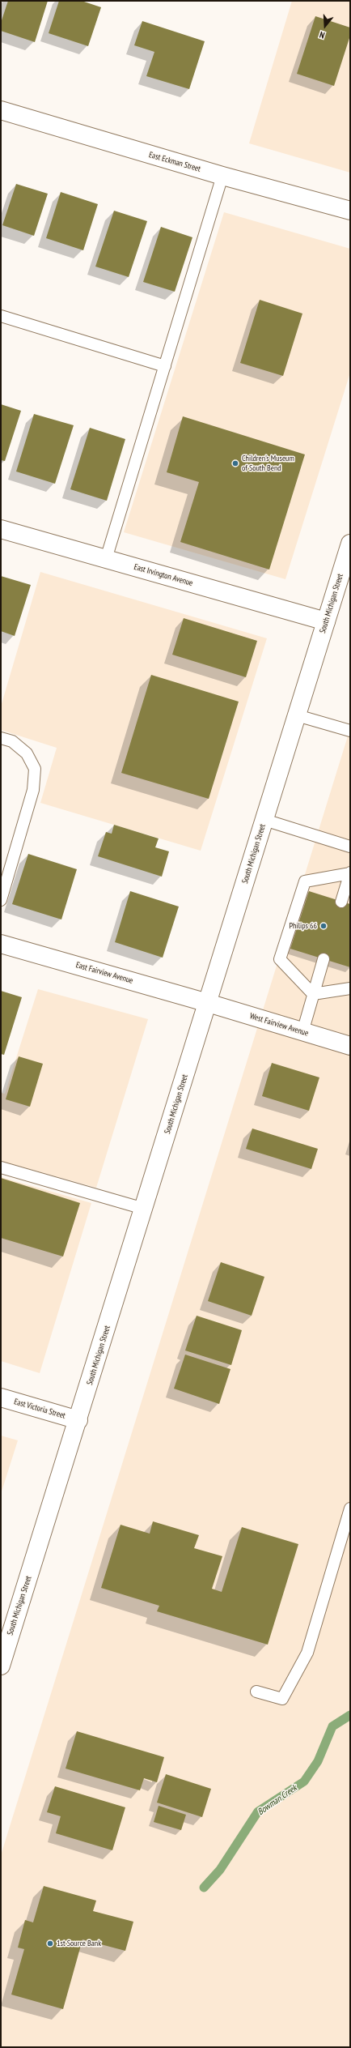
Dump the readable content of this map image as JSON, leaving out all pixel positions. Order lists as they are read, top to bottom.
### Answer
{
  "streets": {
    "main road": [
      "East Eckman Street",
      "East Irvington Avenue",
      "South Michigan Street",
      "East Fairview Avenue",
      "West Fairview Avenue",
      "East Victoria Street"
    ]
  },
  "crossings": [
    ["East Irvington Avenue", "South Michigan Street"],
    ["South Michigan Street", "East Fairview Avenue"],
    ["South Michigan Street", "West Fairview Avenue"],
    ["South Michigan Street", "East Victoria Street"],
    ["East Fairview Avenue", "West Fairview Avenue"]
  ],
  "water": ["Bowman Creek"],
  "places": ["Children's Museum of South Bend", "Philips 66", "1st Source Bank"],
  "north": "bottom"
}
